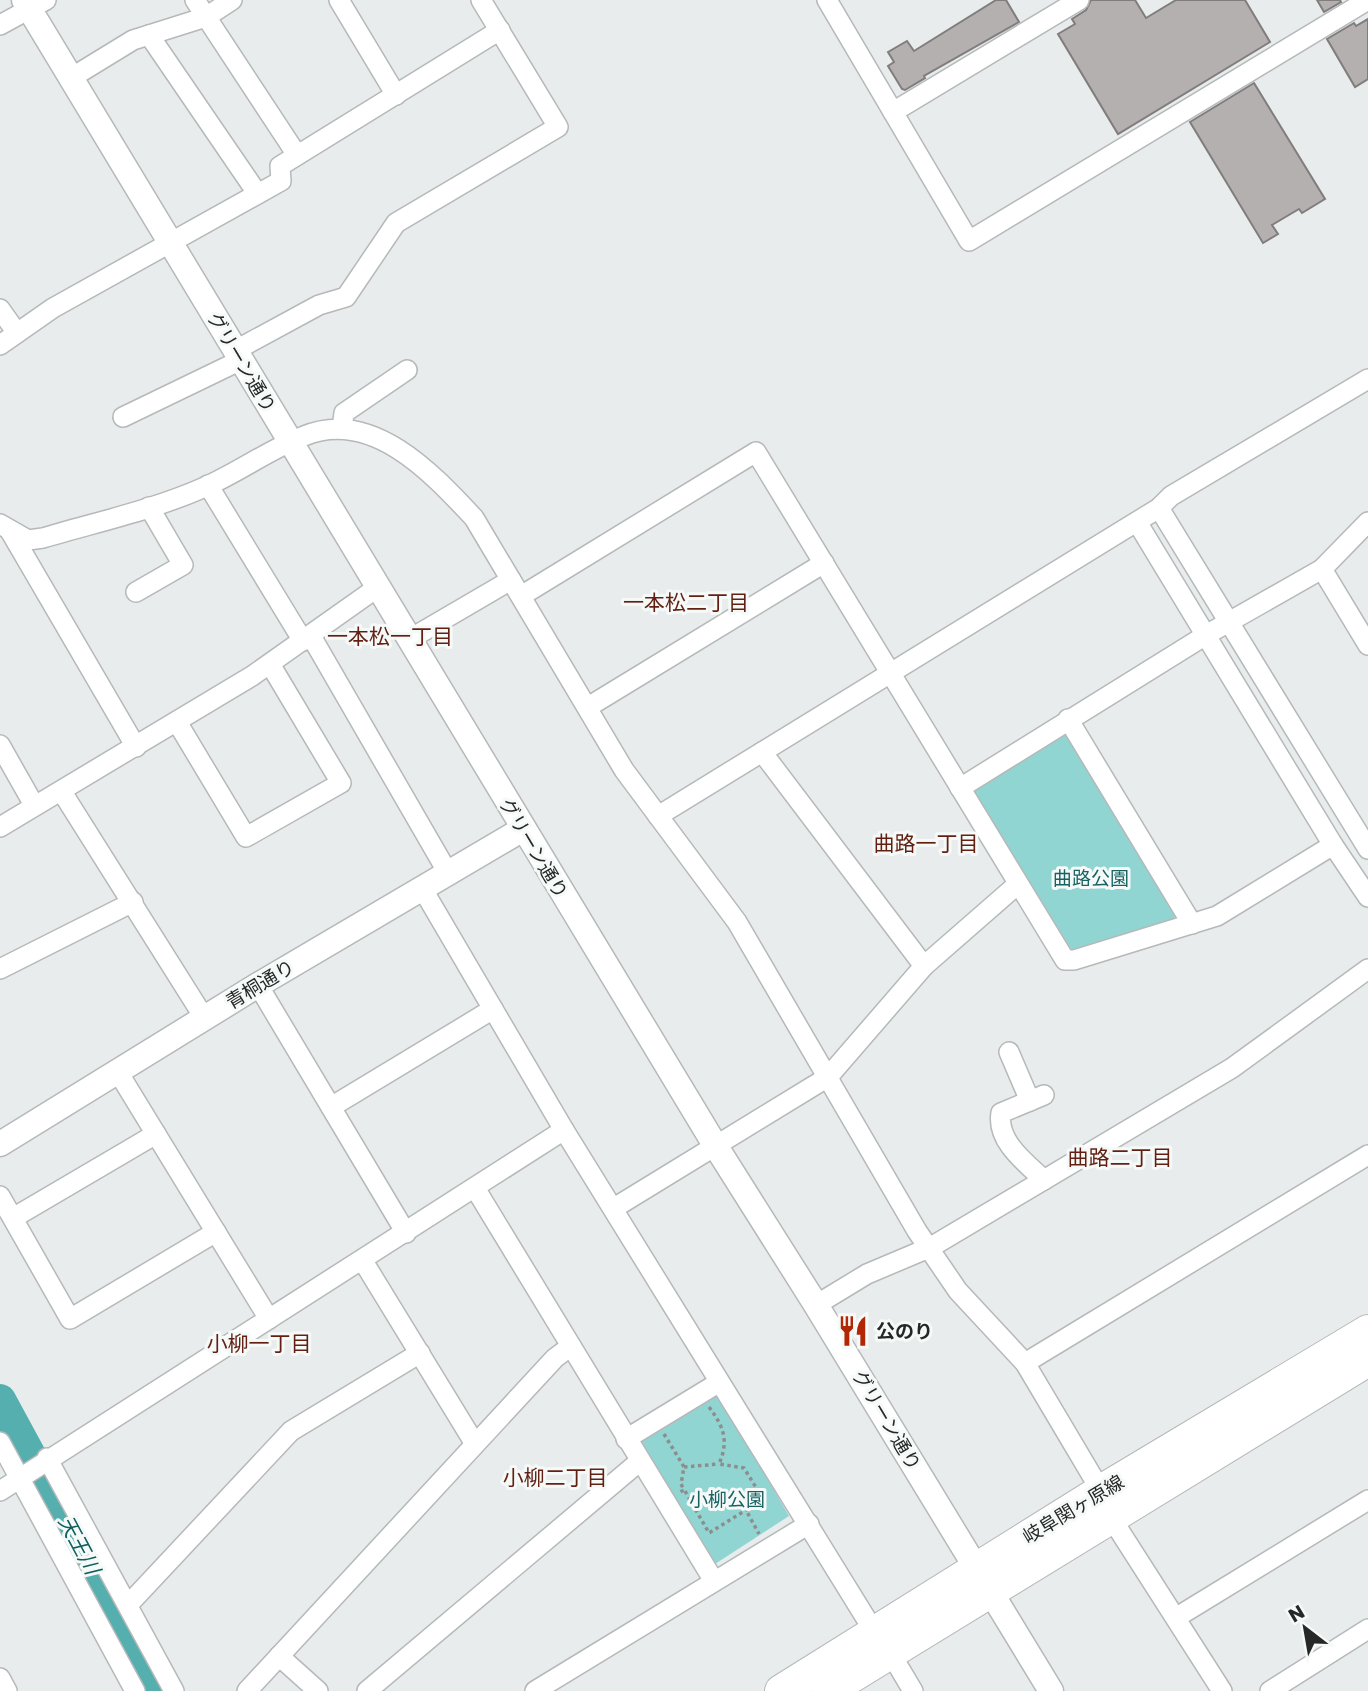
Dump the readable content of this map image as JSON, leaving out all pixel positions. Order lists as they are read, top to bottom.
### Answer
{
  "streets": {
    "main road": ["岐阜関ヶ原線"],
    "street": ["グリーン通り", "青桐通り"]
  },
  "crossings": [
    ["グリーン通り", "青桐通り"],
    ["グリーン通り", "岐阜関ヶ原線"]
  ],
  "districts": [
    "一本松二丁目",
    "一本松一丁目",
    "曲路一丁目",
    "曲路二丁目",
    "小柳一丁目",
    "小柳二丁目"
  ],
  "water": ["天王川"],
  "parks": ["曲路公園", "小柳公園"],
  "places": {
    "restaurant": ["公のり"]
  },
  "north": "top left"
}
